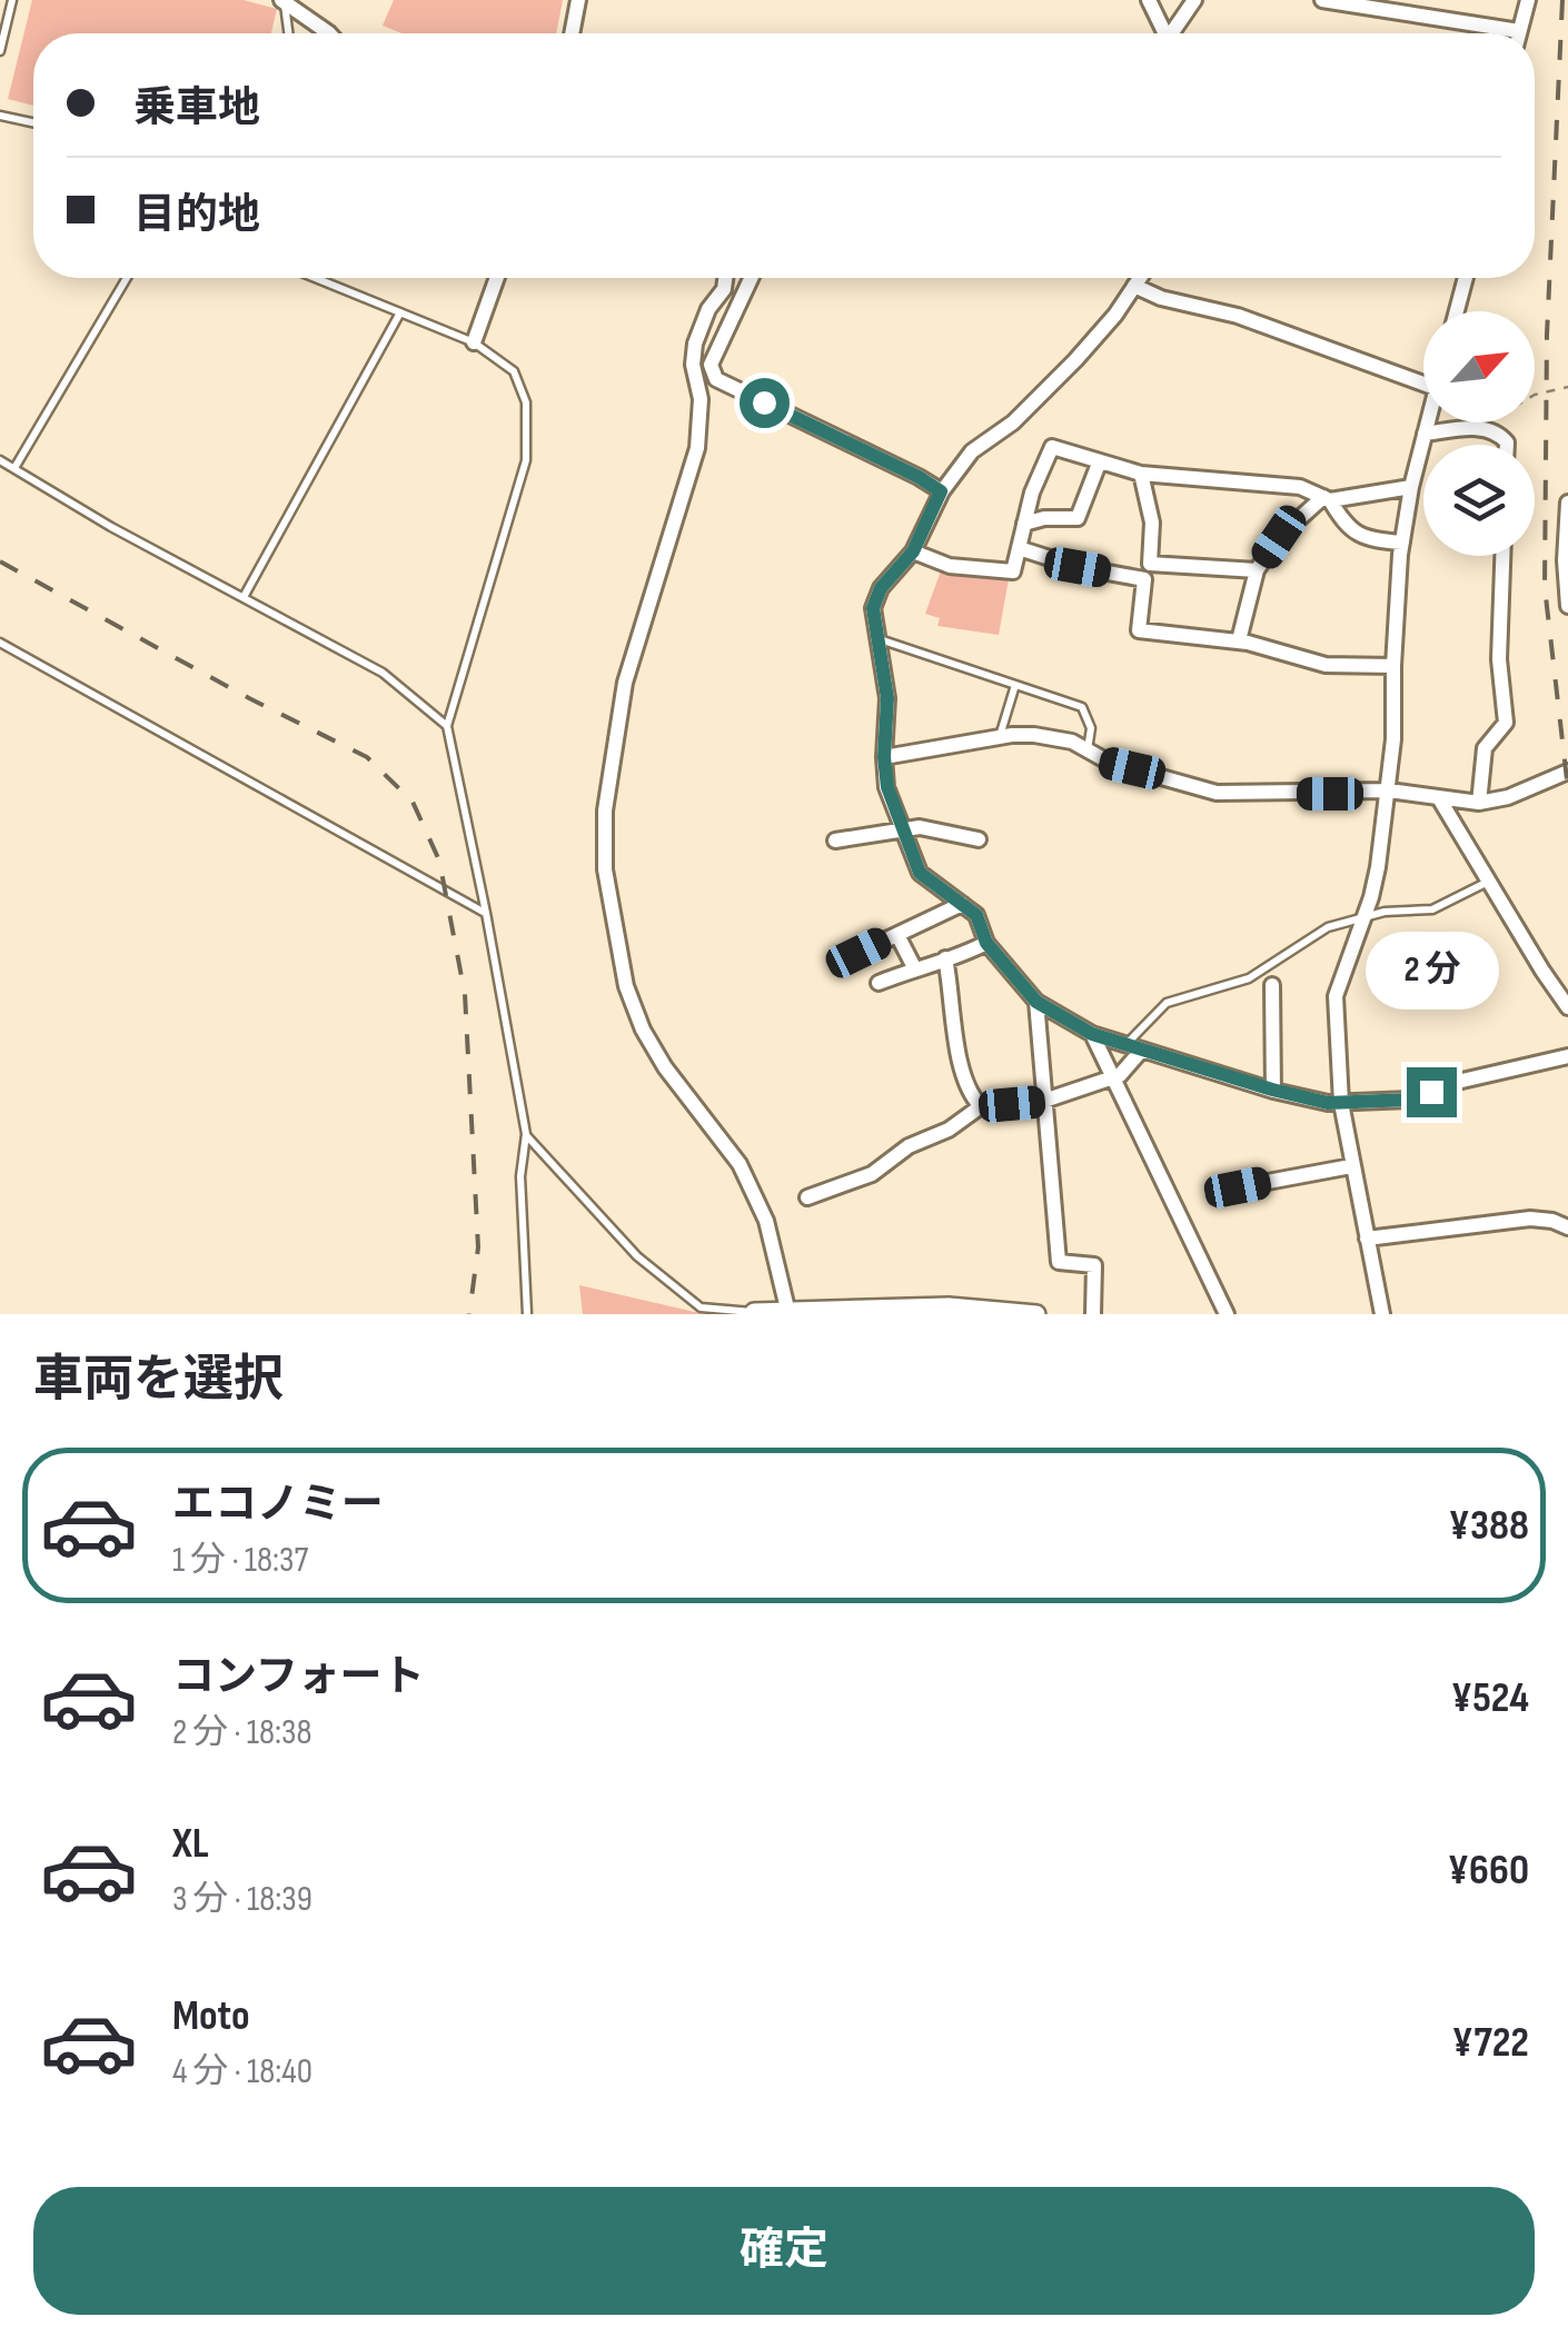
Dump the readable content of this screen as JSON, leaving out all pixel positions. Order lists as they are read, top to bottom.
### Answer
{
  "north": "top right",
  "page": {
    "banner": ["乗車地", "目的地"],
    "bubble": "2 分",
    "heading": "車両を選択",
    "list": [
      {
        "name": "エコノミー",
        "note": "1 分 · 18:37",
        "value": "¥388"
      },
      {
        "name": "コンフォート",
        "note": "2 分 · 18:38",
        "value": "¥524"
      },
      {
        "name": "XL",
        "note": "3 分 · 18:39",
        "value": "¥660"
      },
      {
        "name": "Moto",
        "note": "4 分 · 18:40",
        "value": "¥722"
      }
    ],
    "buttons": "確定"
  }
}
